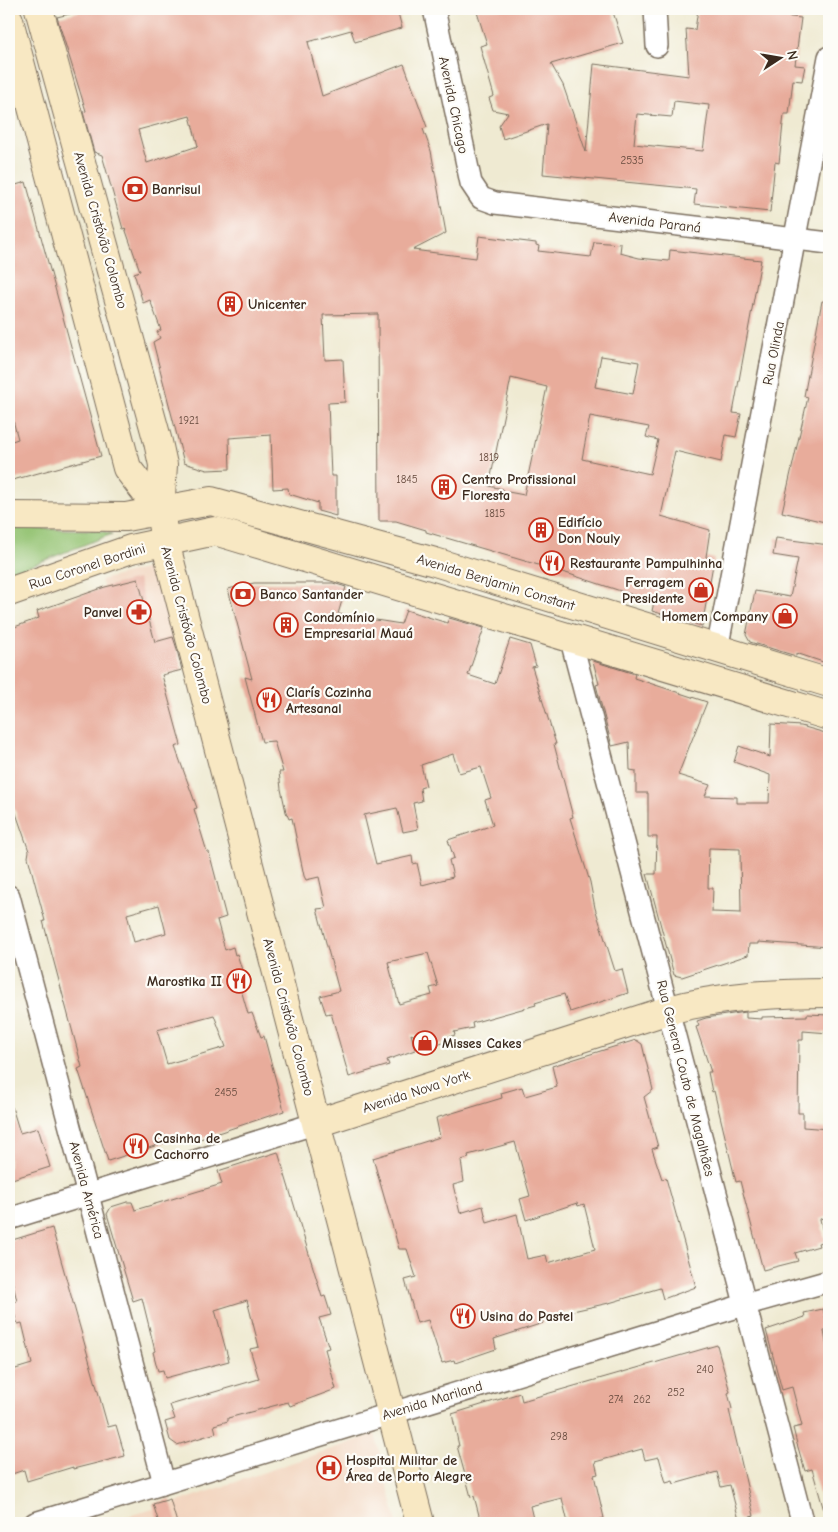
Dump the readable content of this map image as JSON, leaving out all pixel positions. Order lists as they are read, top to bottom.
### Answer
{
  "streets": {
    "main road": [
      "Avenida Cristóvão Colombo",
      "Rua Coronel Bordini",
      "Avenida Benjamin Constant",
      "Avenida Nova York"
    ],
    "street": [
      "Avenida Chicago",
      "Avenida Paraná",
      "Rua Olinda",
      "Rua General Couto de Magalhães",
      "Avenida América",
      "Avenida Mariland"
    ]
  },
  "crossings": [
    ["Avenida Chicago", "Avenida Paraná"],
    ["Avenida Paraná", "Rua Olinda"],
    ["Avenida Cristóvão Colombo", "Rua Coronel Bordini"],
    ["Avenida Cristóvão Colombo", "Avenida Benjamin Constant"],
    ["Avenida Cristóvão Colombo", "Avenida Nova York"],
    ["Avenida Cristóvão Colombo", "Avenida Mariland"],
    ["Rua Olinda", "Avenida Benjamin Constant"],
    ["Rua General Couto de Magalhães", "Avenida Nova York"],
    ["Rua General Couto de Magalhães", "Avenida Mariland"],
    ["Avenida Nova York", "Avenida América"],
    ["Avenida América", "Avenida Mariland"]
  ],
  "places": {
    "bank": ["Banrisul", "Banco Santander"],
    "building": [
      "Unicenter",
      "Centro Profissional Floresta",
      "Edifício Don Nouly",
      "Condomínio Empresarial Mauá"
    ],
    "restaurant": [
      "Restaurante Pampulhinha",
      "Clarís Cozinha Artesanal",
      "Marostika II",
      "Casinha de Cachorro",
      "Usina do Pastel"
    ],
    "shop": ["Ferragem Presidente", "Homem Company", "Misses Cakes"],
    "pharmacy": ["Panvel"],
    "hospital": ["Hospital Militar de Área de Porto Alegre"]
  },
  "house_numbers": [
    "2535",
    "1921",
    "1819",
    "1845",
    "1815",
    "2455",
    "240",
    "252",
    "274",
    "262",
    "298"
  ],
  "north": "right"
}
